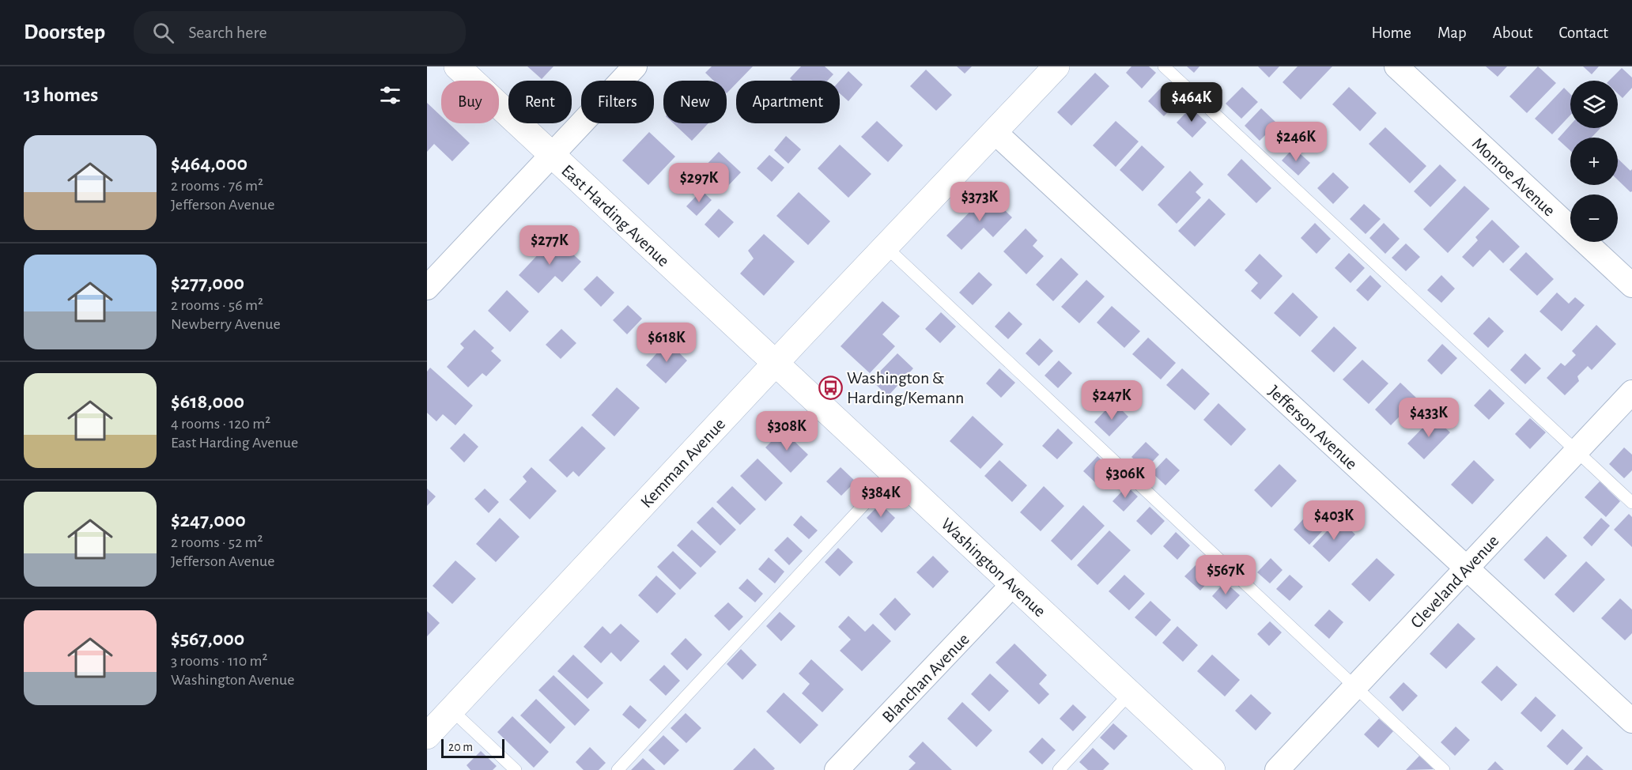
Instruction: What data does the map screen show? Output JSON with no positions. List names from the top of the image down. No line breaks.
{"streets":{"street":["Monroe Avenue","East Harding Avenue","Jefferson Avenue","Kemman Avenue","Washington Avenue","Cleveland Avenue","Blanchan Avenue"]},"crossings":[["East Harding Avenue","Kemman Avenue"],["East Harding Avenue","Washington Avenue"],["Jefferson Avenue","Kemman Avenue"],["Jefferson Avenue","Cleveland Avenue"],["Kemman Avenue","Washington Avenue"],["Washington Avenue","Blanchan Avenue"]],"places":{"bus stop":["Washington & Harding/Kemann"]},"scale_bar":"20 m","page":{"header":"Doorstep","search":"Search here","nav":["Home","Map","About","Contact"],"heading":"13 homes","map_buttons":["+","−"],"chip":["Buy","Rent","Filters","New","Apartment"],"price":["$464K","$246K","$297K","$373K","$277K","$618K","$247K","$433K","$308K","$306K","$384K","$403K","$567K"],"list":[{"name":"$464,000","note":"2 rooms · 76 m² · Jefferson Avenue"},{"name":"$277,000","note":"2 rooms · 56 m² · Newberry Avenue"},{"name":"$618,000","note":"4 rooms · 120 m² · East Harding Avenue"},{"name":"$247,000","note":"2 rooms · 52 m² · Jefferson Avenue"},{"name":"$567,000","note":"3 rooms · 110 m² · Washington Avenue"}],"scale":"20 m"}}
